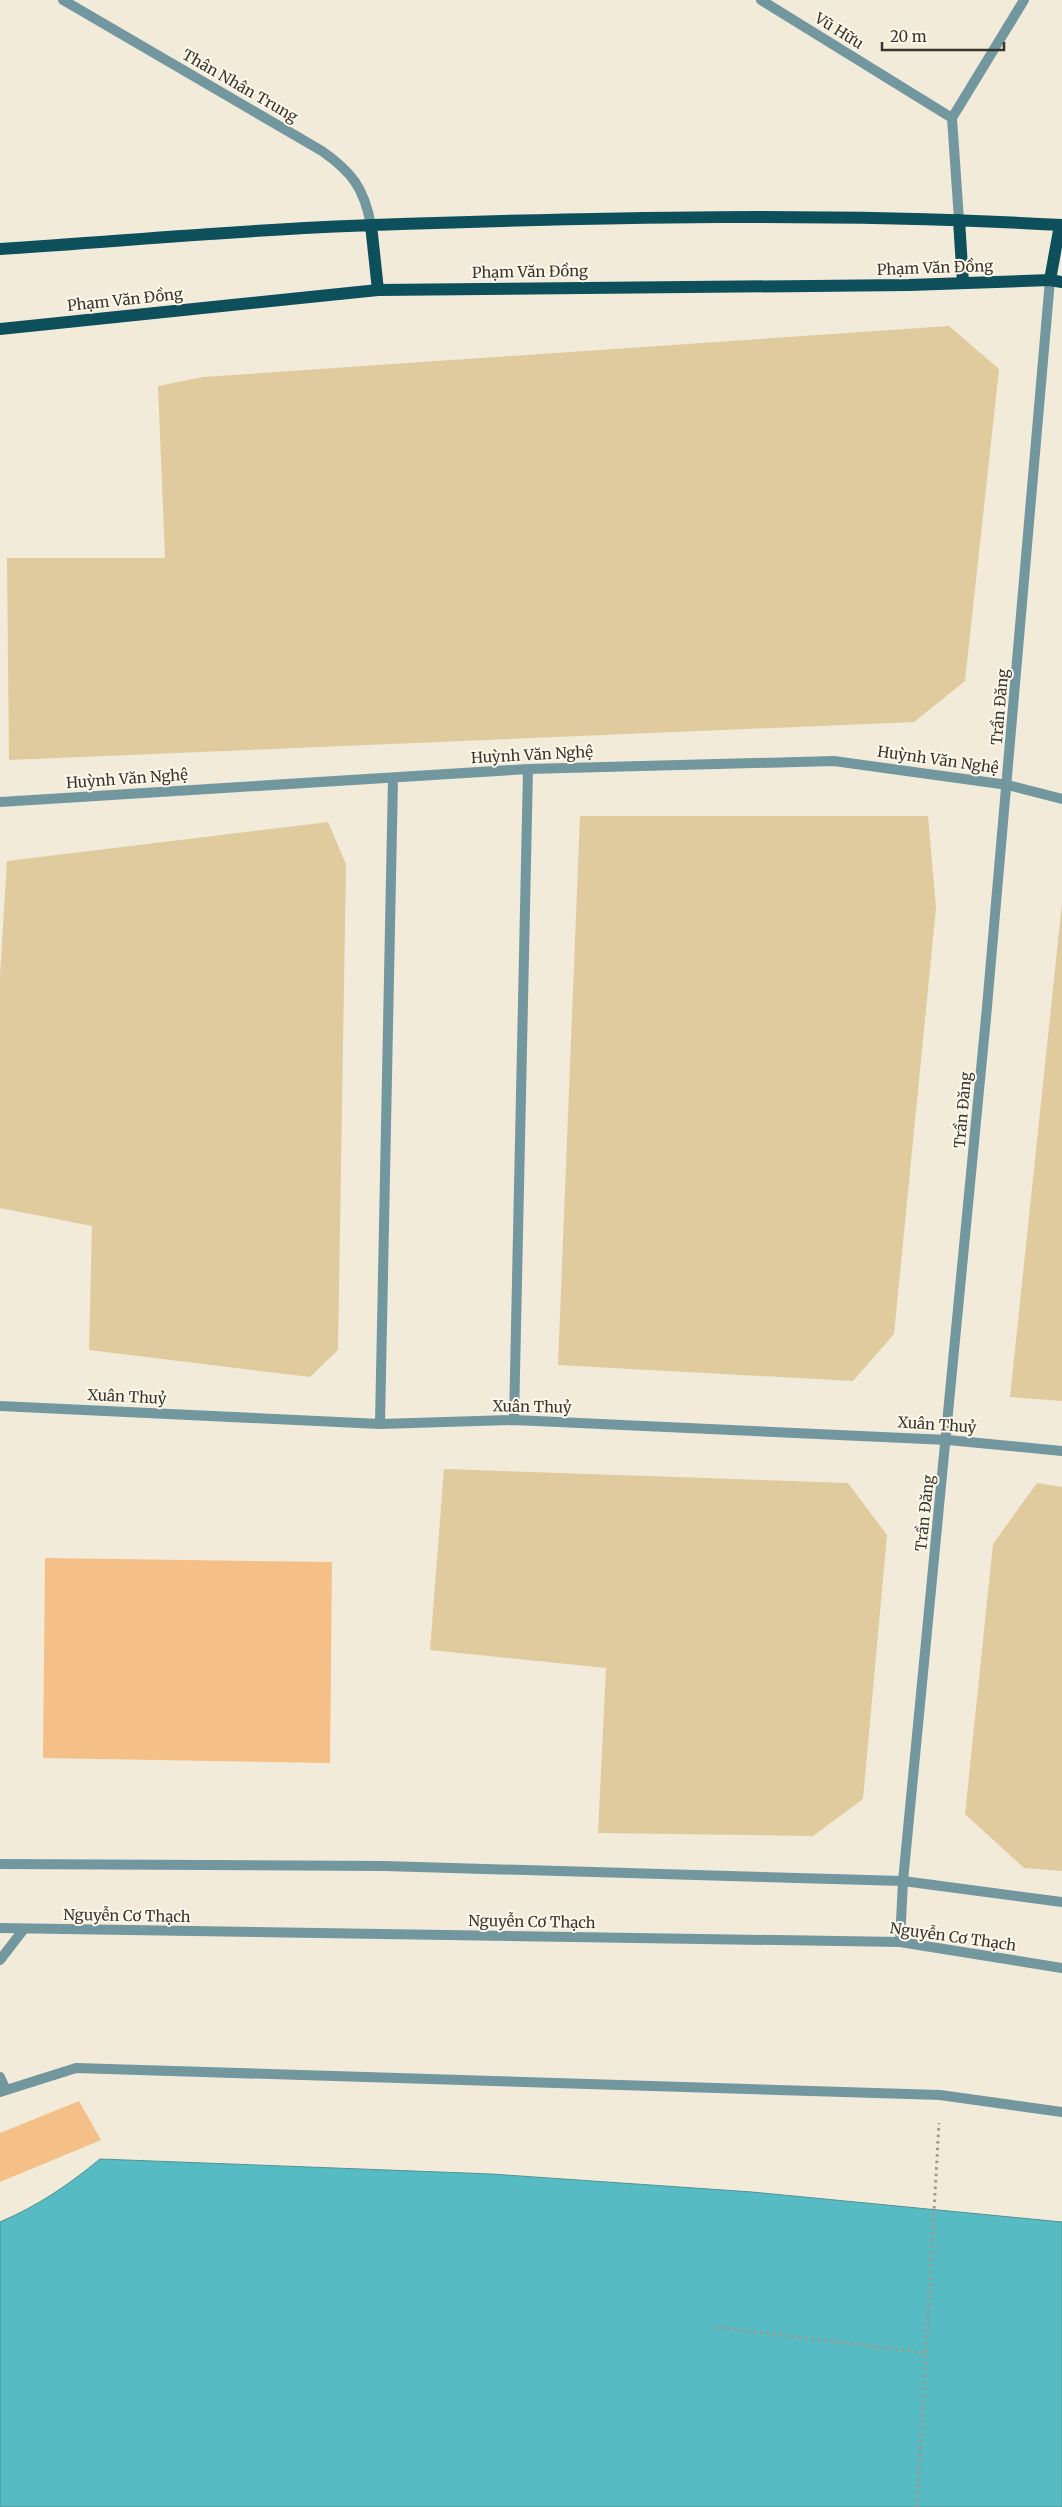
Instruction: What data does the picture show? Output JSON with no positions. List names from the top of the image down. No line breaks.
{"streets":{"main road":["Phạm Văn Đồng"],"street":["Vũ Hữu","Thân Nhân Trung","Trần Đăng","Huỳnh Văn Nghệ","Xuân Thuỷ","Nguyễn Cơ Thạch"]},"crossings":[["Phạm Văn Đồng","Trần Đăng"],["Trần Đăng","Huỳnh Văn Nghệ"],["Trần Đăng","Xuân Thuỷ"],["Trần Đăng","Nguyễn Cơ Thạch"]],"scale_bar":"20 m"}
